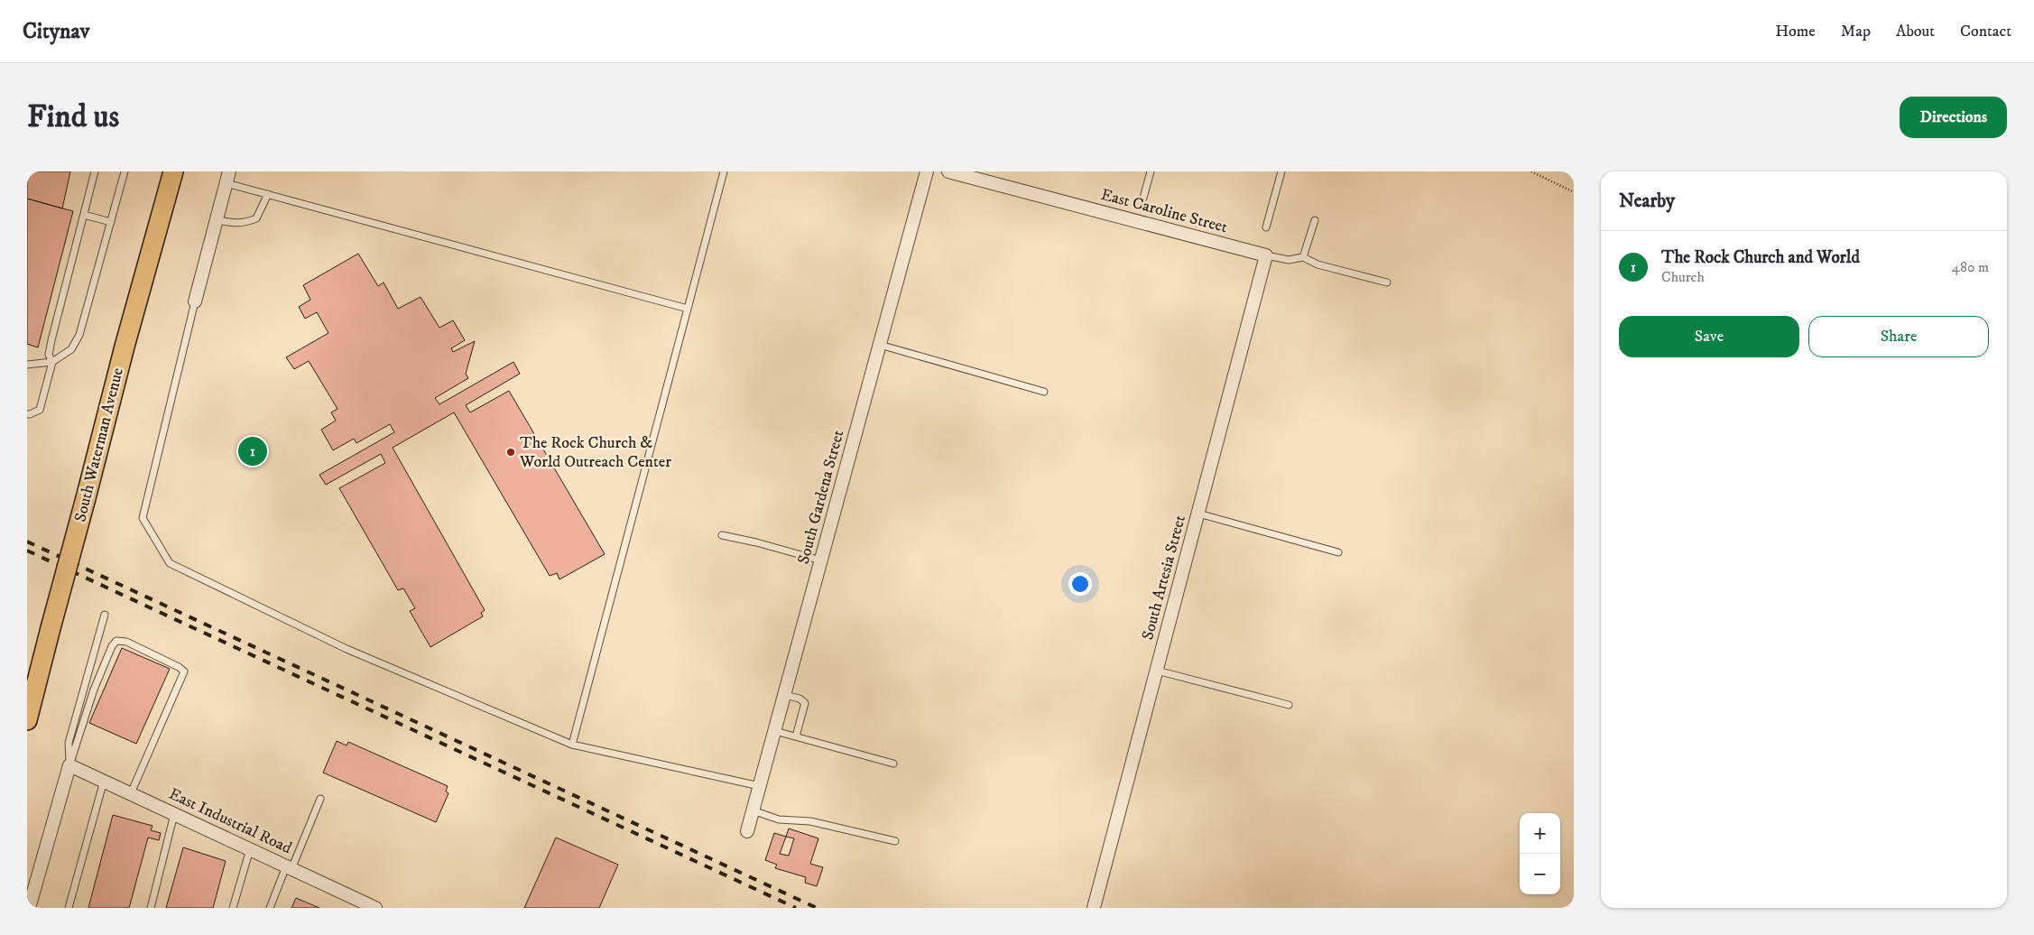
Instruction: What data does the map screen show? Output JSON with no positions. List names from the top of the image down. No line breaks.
{"streets":{"main road":["South Waterman Avenue"],"street":["East Caroline Street","South Gardena Street","South Artesia Street","East Industrial Road"]},"crossings":[["East Caroline Street","South Artesia Street"]],"places":["The Rock Church & World Outreach Center"],"page":{"header":"Citynav","nav":["Home","Map","About","Contact"],"buttons":["Directions",["Save","Share"]],"title":"Find us","heading":"Nearby","list":[{"mark":"1","name":"The Rock Church and World","note":"Church","value":"480 m"}],"pins":"1","map_buttons":["+","−"]}}
